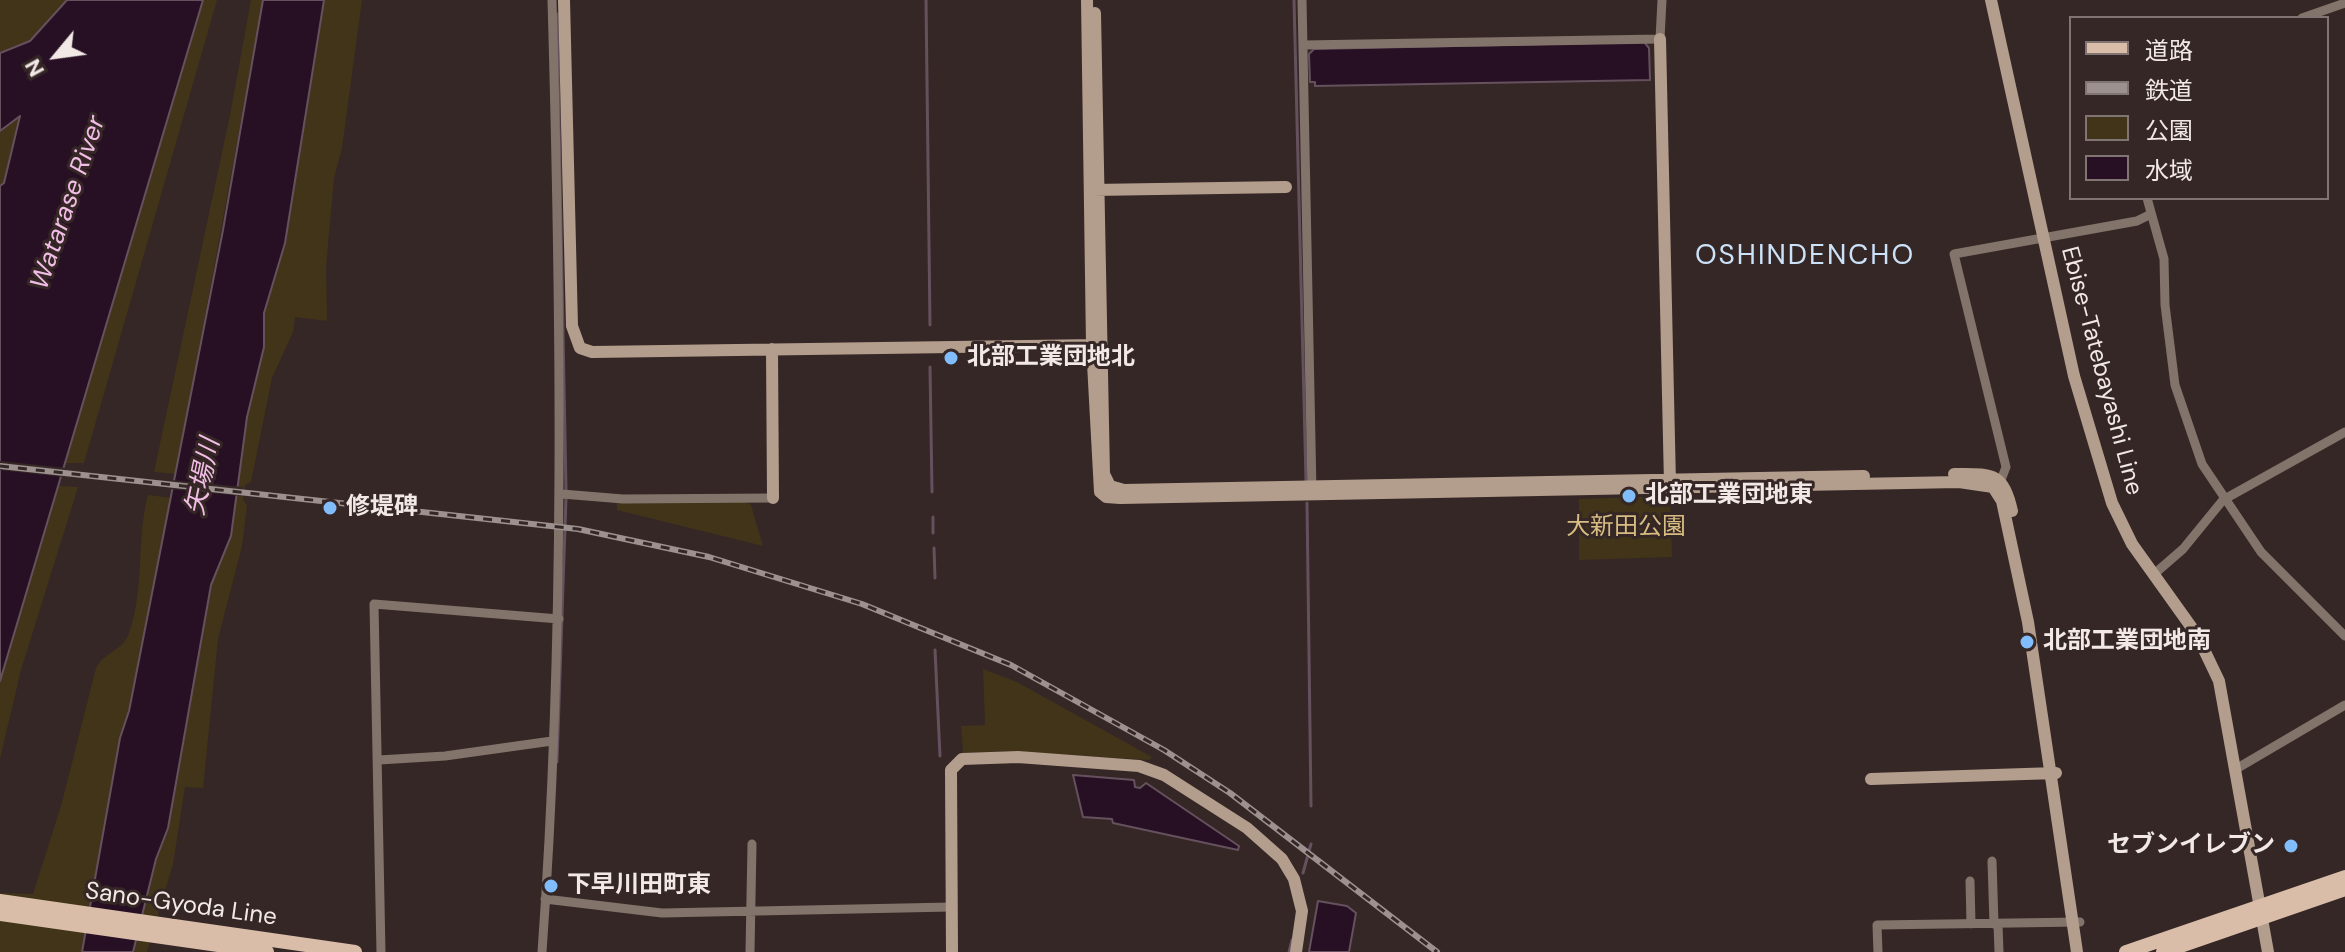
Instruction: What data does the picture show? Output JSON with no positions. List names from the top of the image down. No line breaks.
{"streets":{"main road":["Sano-Gyoda Line"],"street":["Ebise-Tatebayashi Line"]},"districts":["OSHINDENCHO"],"water":["Watarase River","矢場川"],"parks":["大新田公園"],"places":["北部工業団地北","北部工業団地東","修堤碑","北部工業団地南","セブンイレブン","下早川田町東"],"legend":["道路","鉄道","公園","水域"],"north":"bottom left"}
